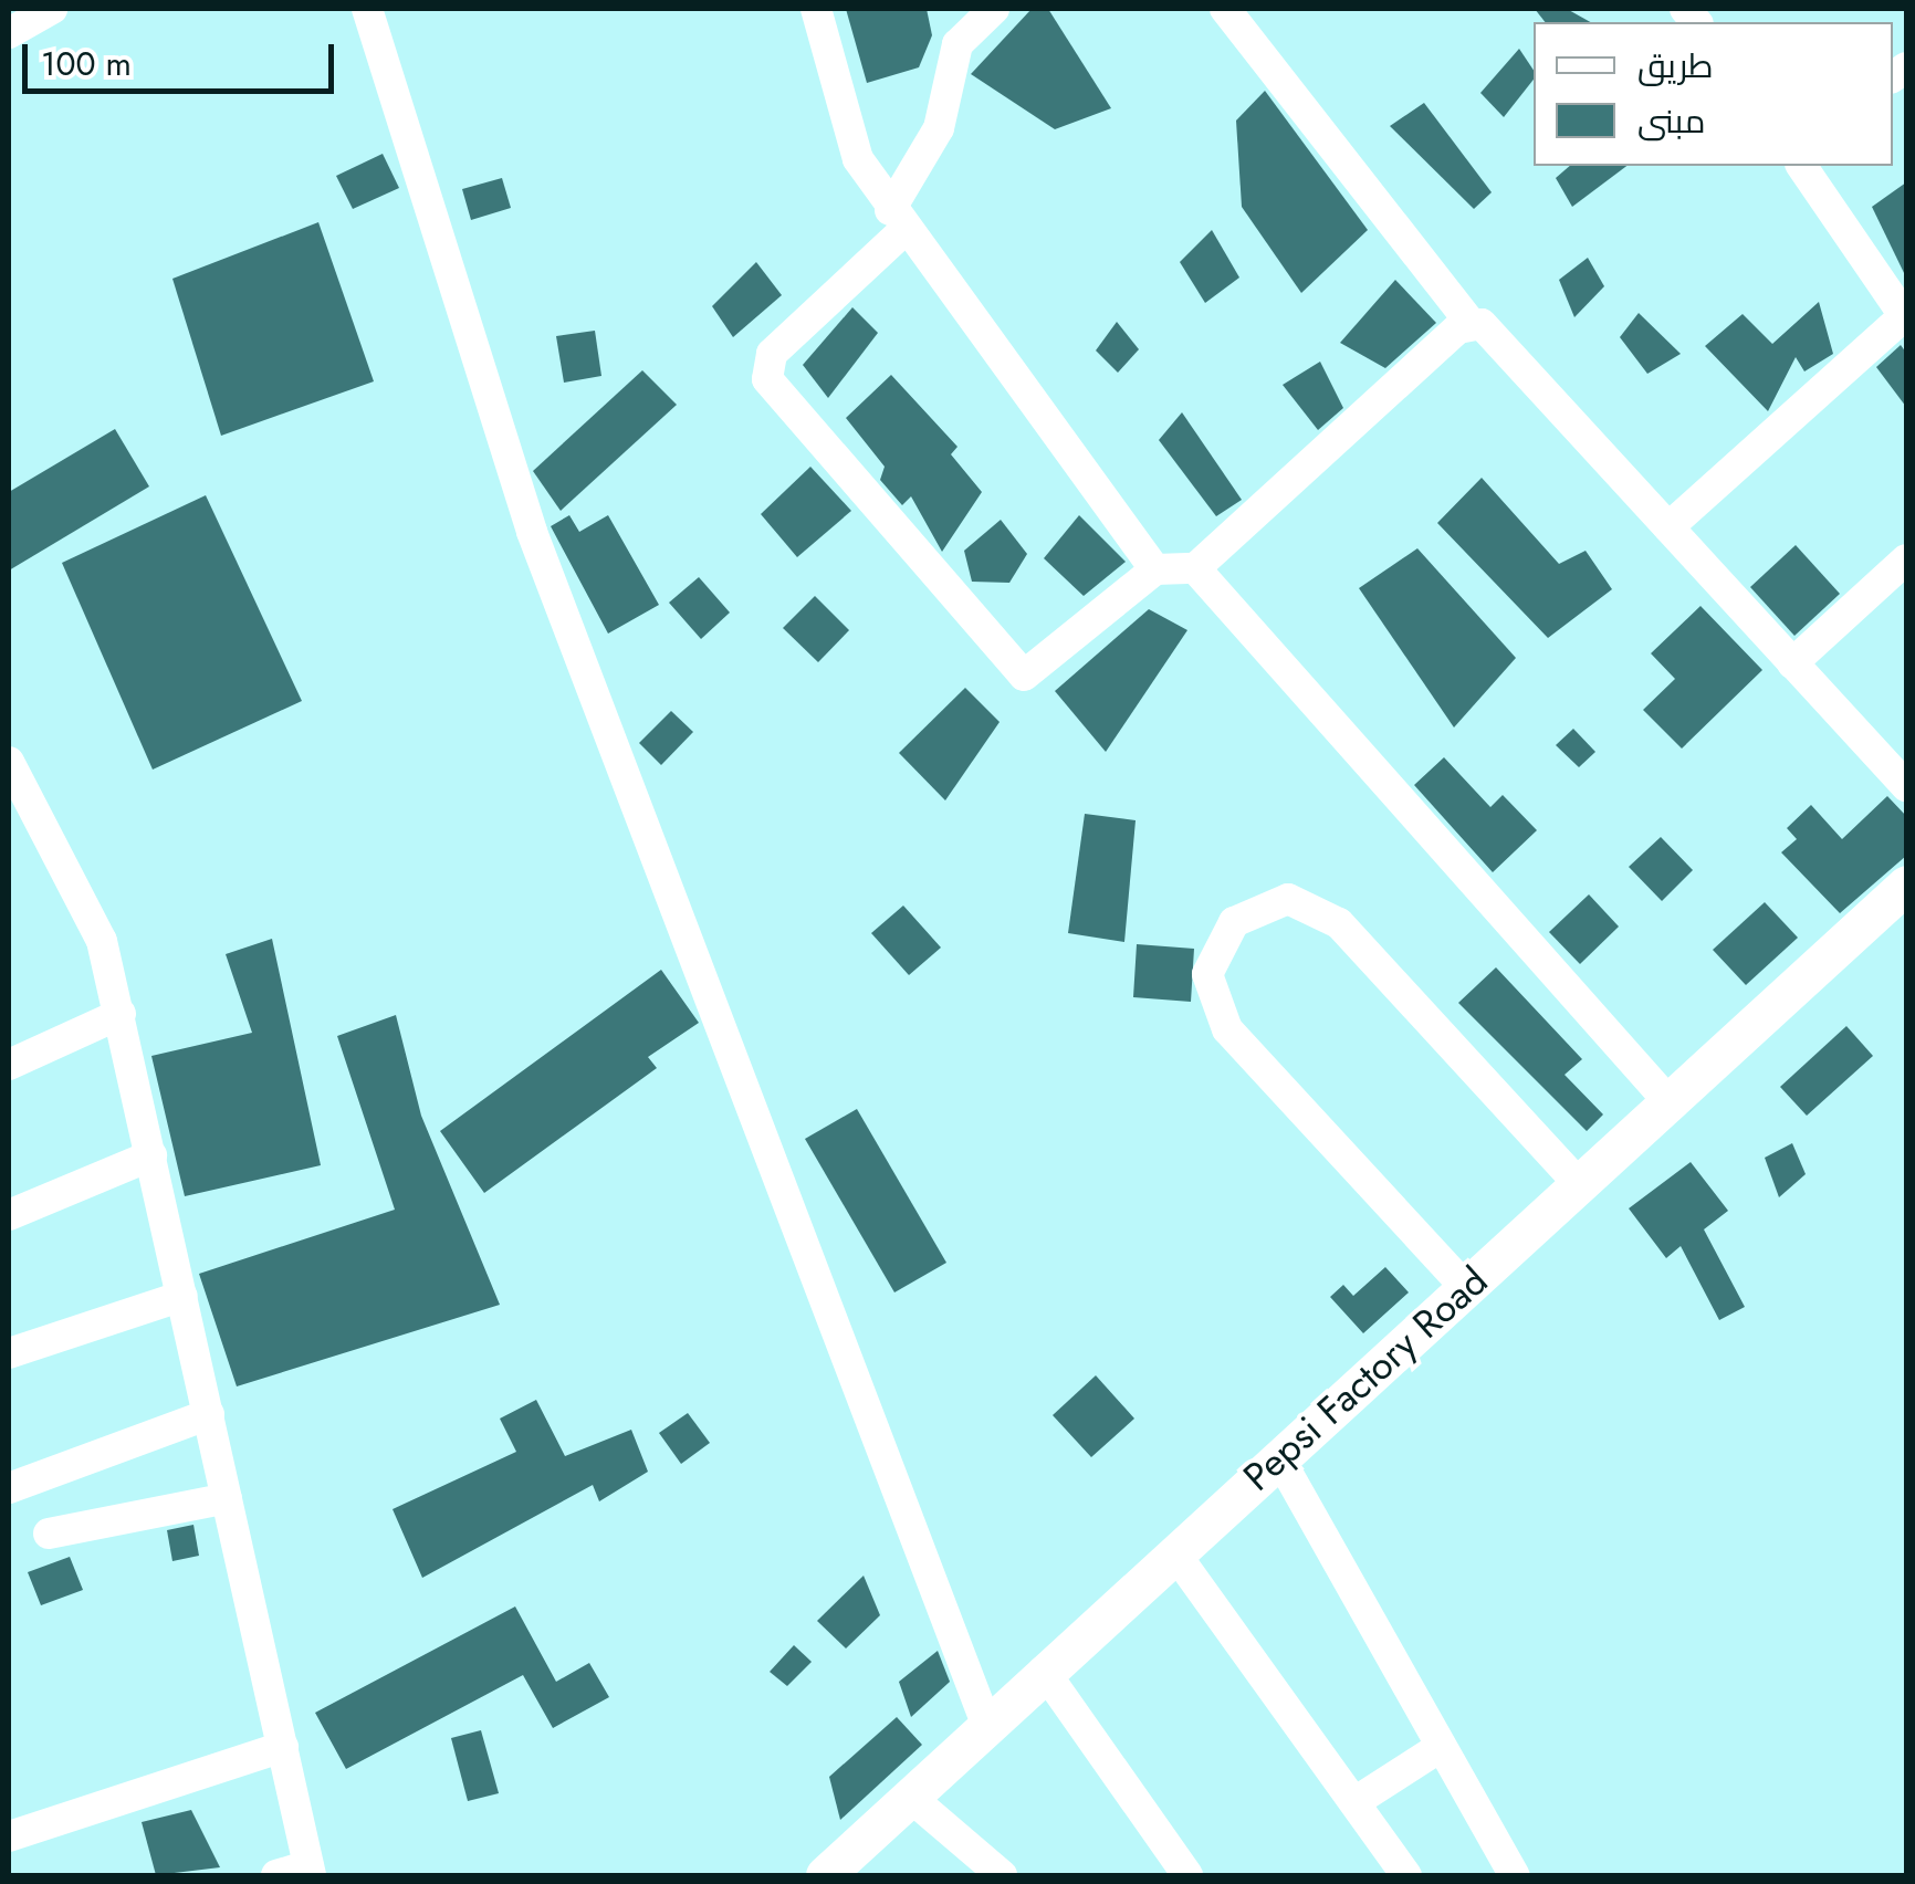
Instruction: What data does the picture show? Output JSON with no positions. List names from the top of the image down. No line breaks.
{"streets":{"main road":["Pepsi Factory Road"]},"legend":["طريق","مبنى"],"scale_bar":"100 m"}
